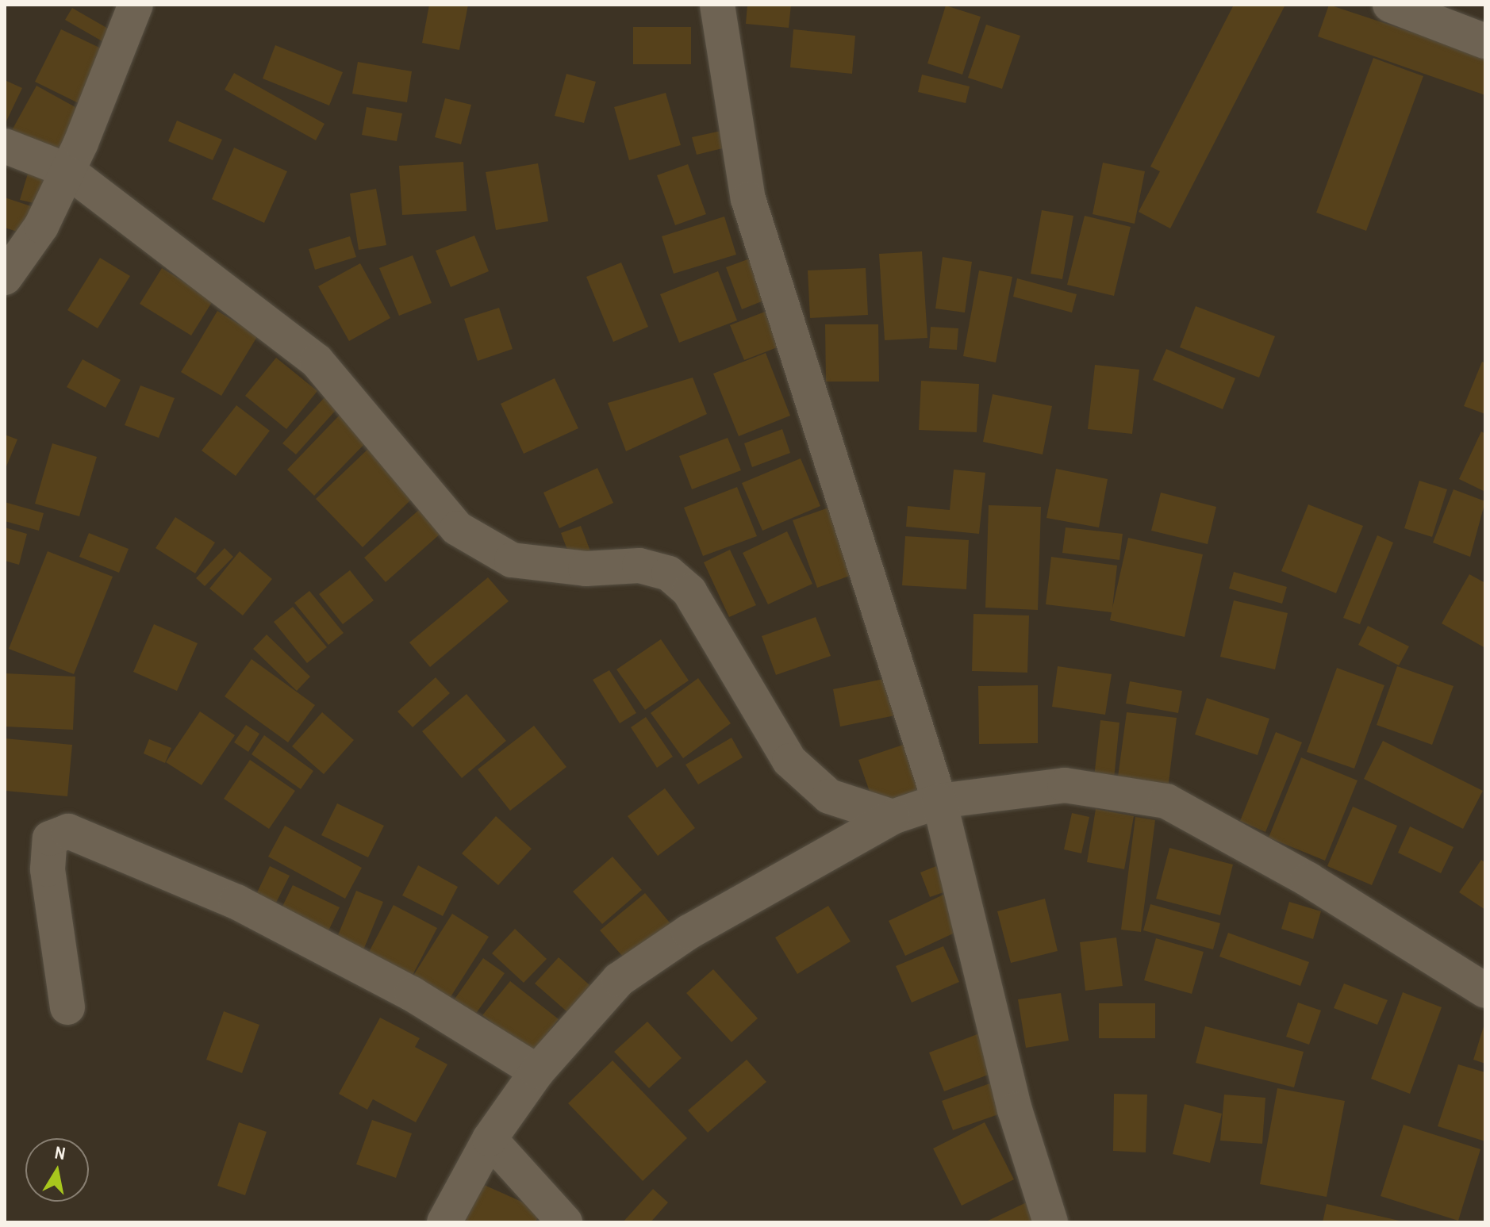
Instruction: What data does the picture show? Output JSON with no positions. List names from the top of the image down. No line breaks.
{"north":"top"}
